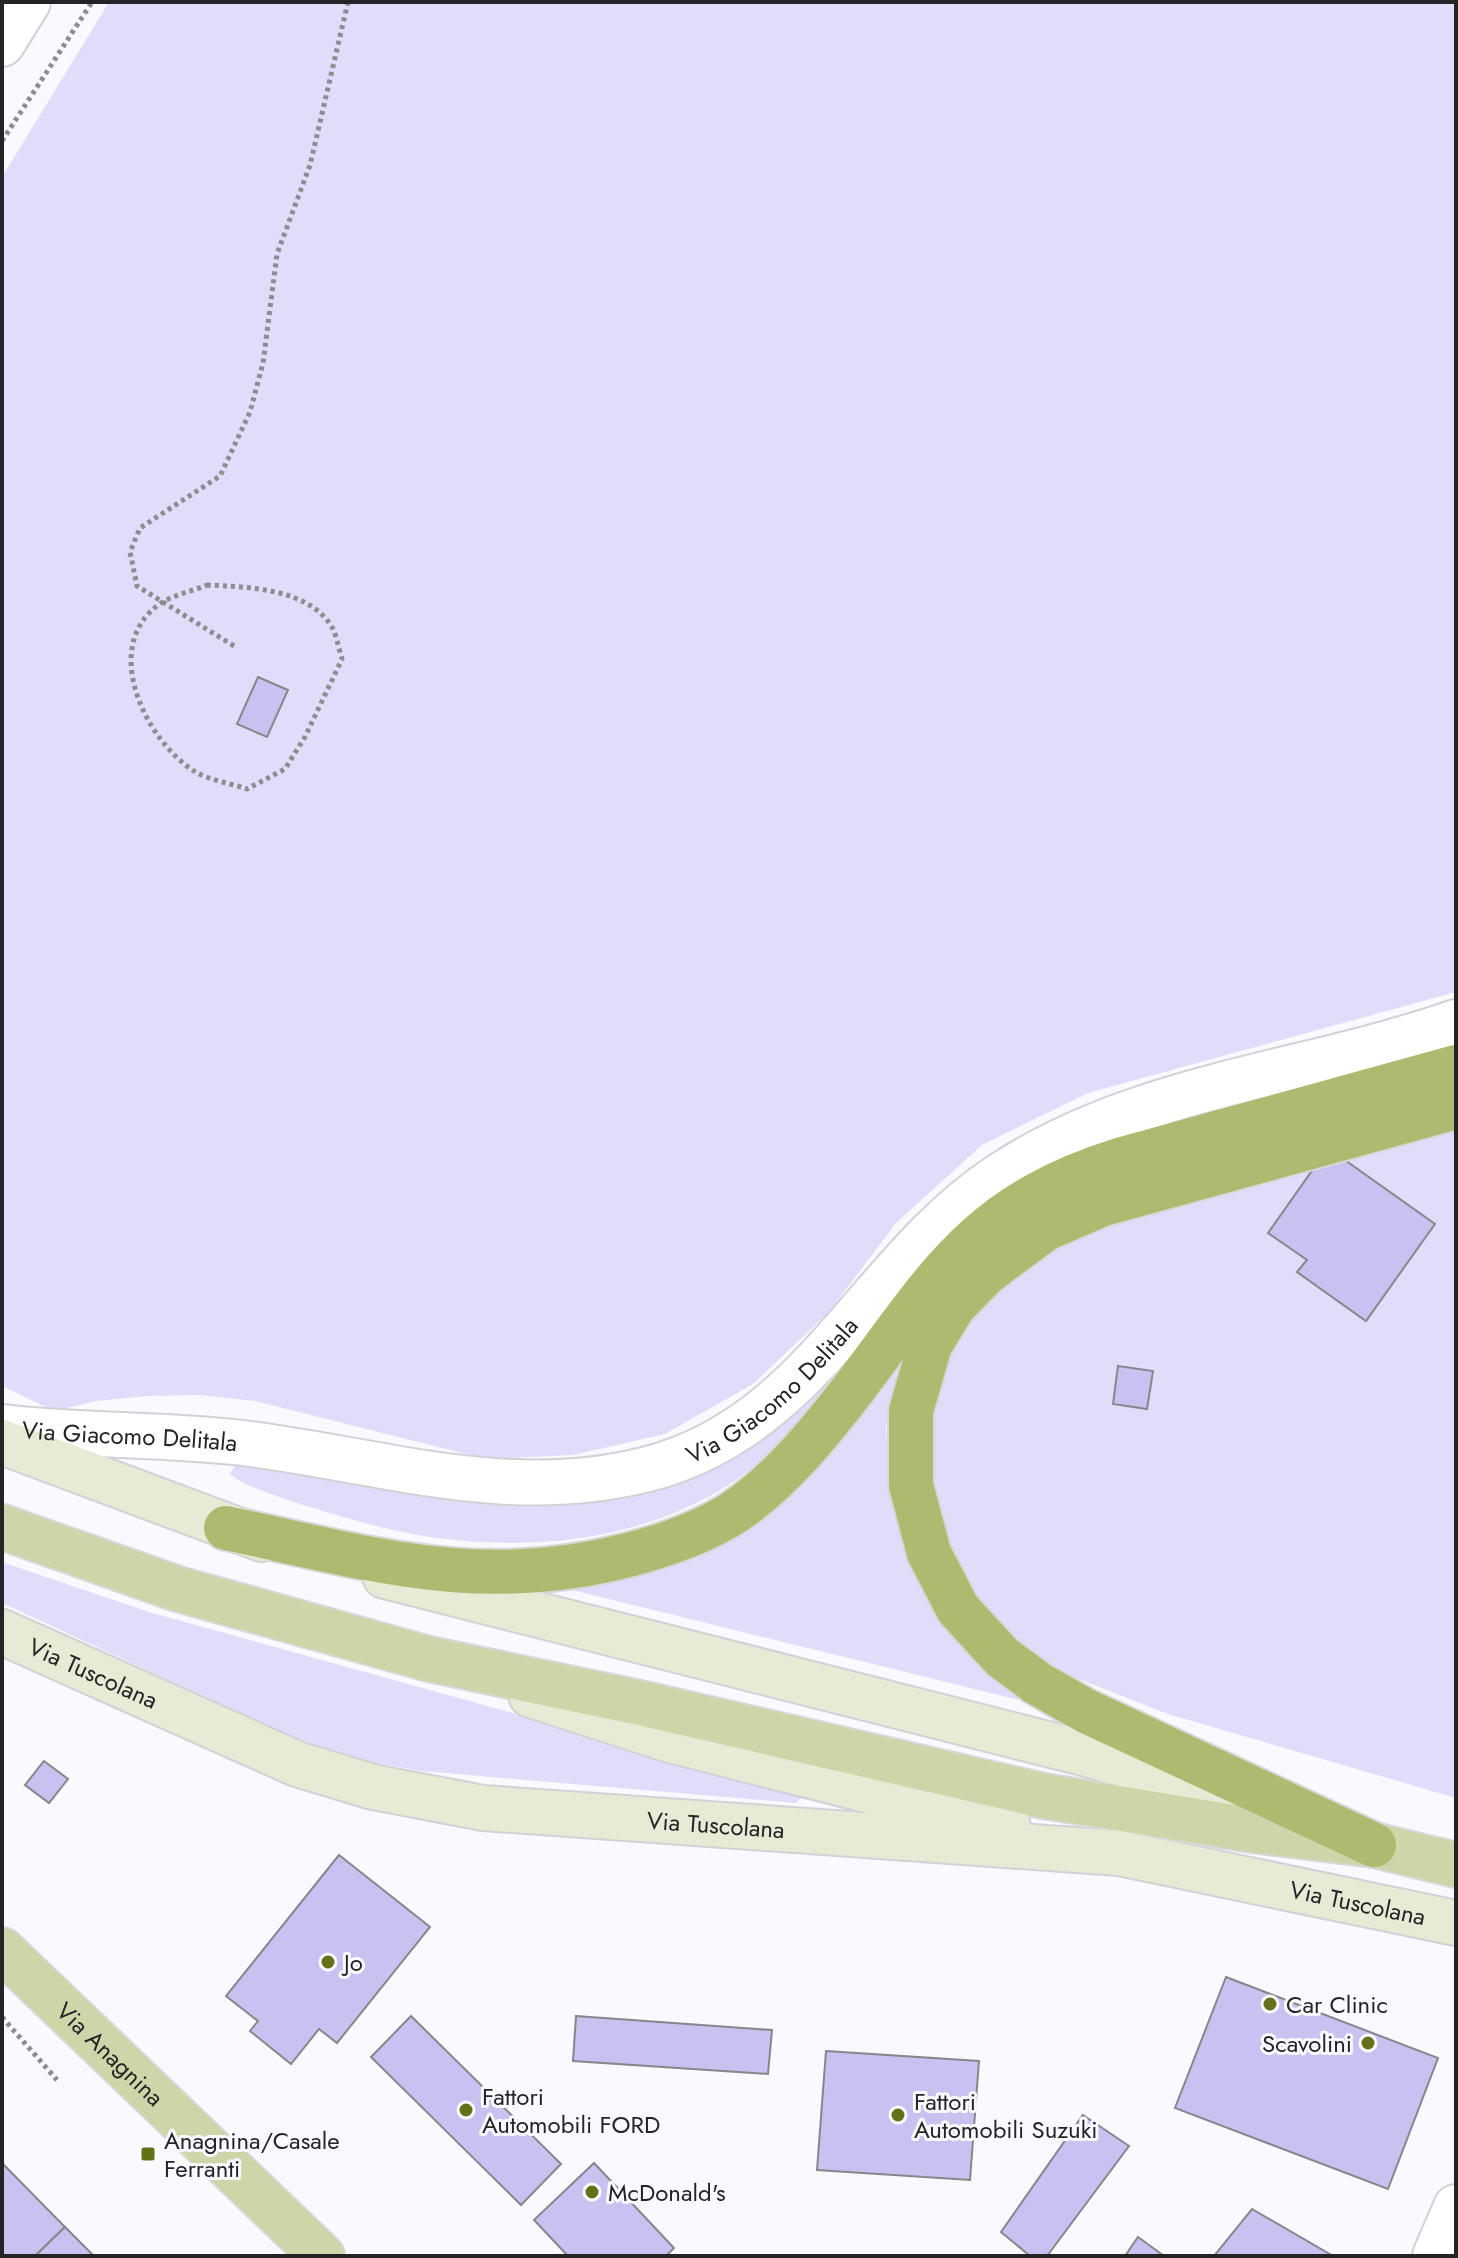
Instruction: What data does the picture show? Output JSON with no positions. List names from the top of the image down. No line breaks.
{"streets":{"main road":["Via Tuscolana","Via Anagnina"],"street":["Via Giacomo Delitala"]},"places":{"other":["Jo","Car Clinic","Scavolini","Fattori Automobili FORD","Fattori Automobili Suzuki","McDonald's"],"transit":["Anagnina/Casale Ferranti"]}}
